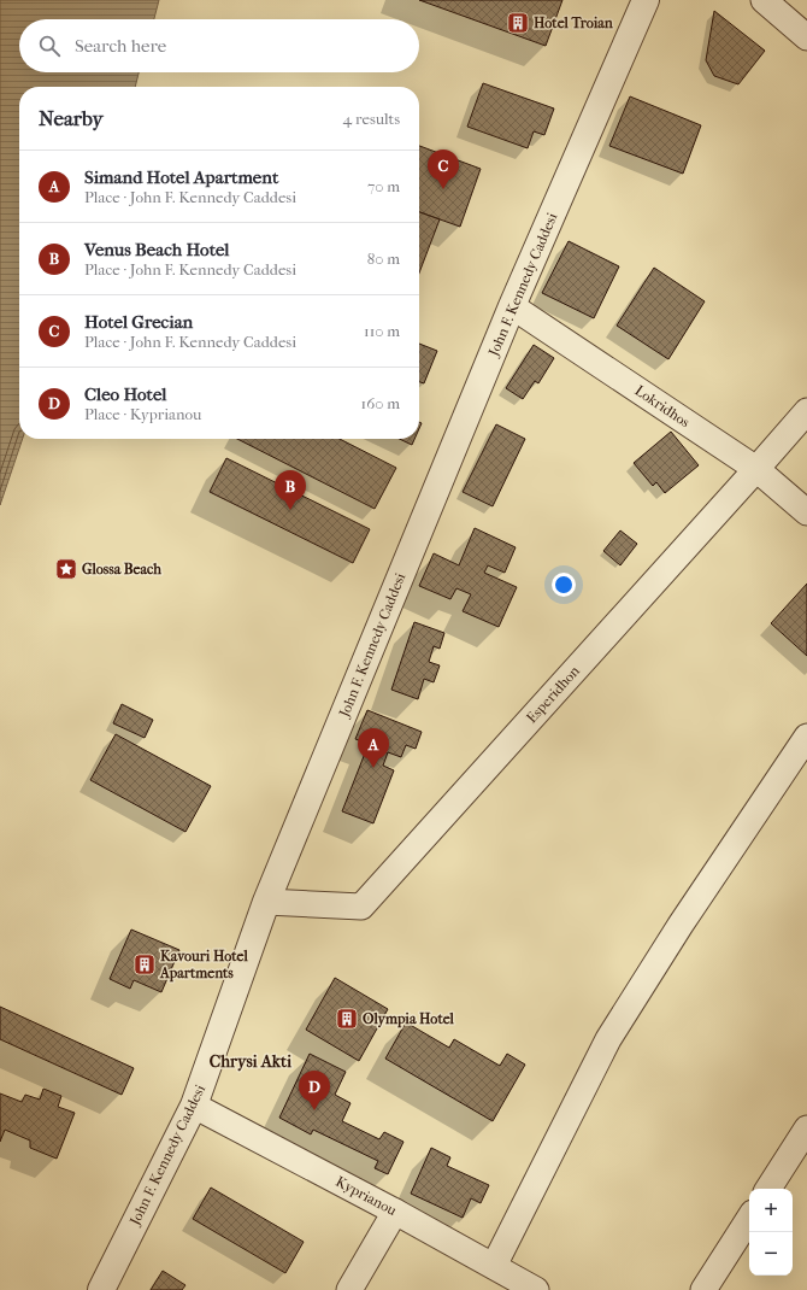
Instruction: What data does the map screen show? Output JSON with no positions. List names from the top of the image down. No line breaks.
{"streets":{"street":["John F. Kennedy Caddesi","Lokridhos","Esperidhon","Kyprianou"]},"crossings":[["John F. Kennedy Caddesi","Lokridhos"],["John F. Kennedy Caddesi","Esperidhon"],["John F. Kennedy Caddesi","Kyprianou"],["Lokridhos","Esperidhon"]],"districts":["Chrysi Akti"],"places":{"building":["Hotel Troian","Kavouri Hotel Apartments","Olympia Hotel"],"place":["Glossa Beach"]},"page":{"search":"Search here","heading":["Nearby","4 results"],"pins":["C","B","A","D"],"list":[{"mark":"A","name":"Simand Hotel Apartment","note":"Place · John F. Kennedy Caddesi","value":"70 m"},{"mark":"B","name":"Venus Beach Hotel","note":"Place · John F. Kennedy Caddesi","value":"80 m"},{"mark":"C","name":"Hotel Grecian","note":"Place · John F. Kennedy Caddesi","value":"110 m"},{"mark":"D","name":"Cleo Hotel","note":"Place · Kyprianou","value":"160 m"}],"map_buttons":["+","−"]}}
